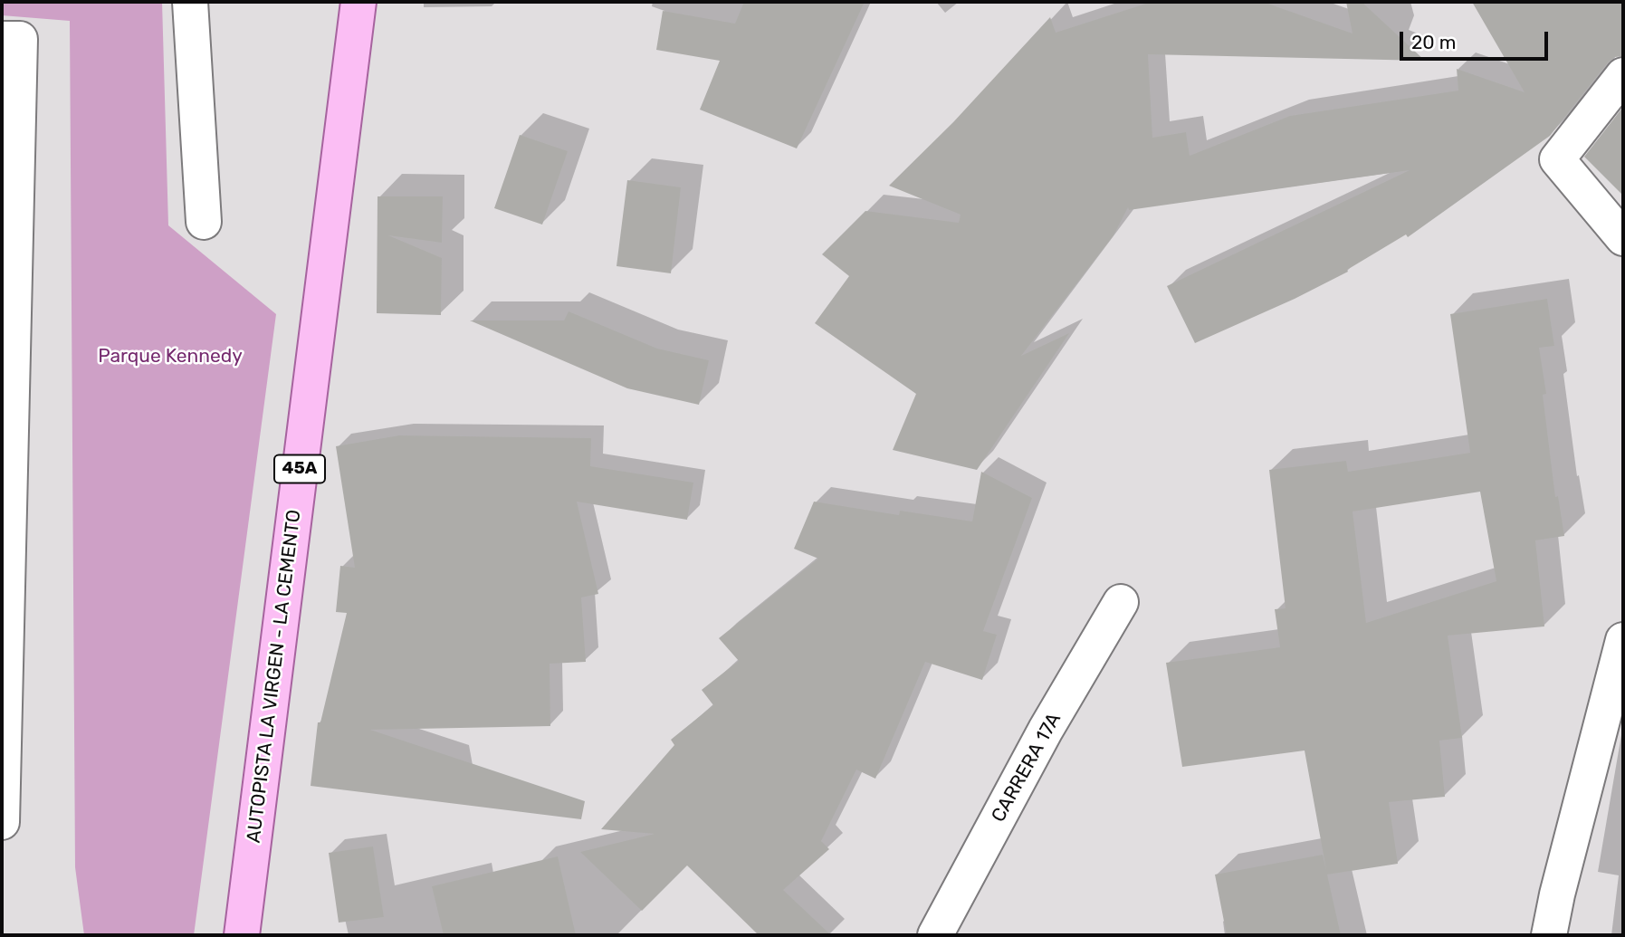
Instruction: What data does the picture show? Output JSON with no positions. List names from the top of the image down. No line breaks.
{"streets":{"main road":["45A","AUTOPISTA LA VIRGEN - LA CEMENTO"],"street":["CARRERA 17A"]},"parks":["Parque Kennedy"],"scale_bar":"20 m"}
